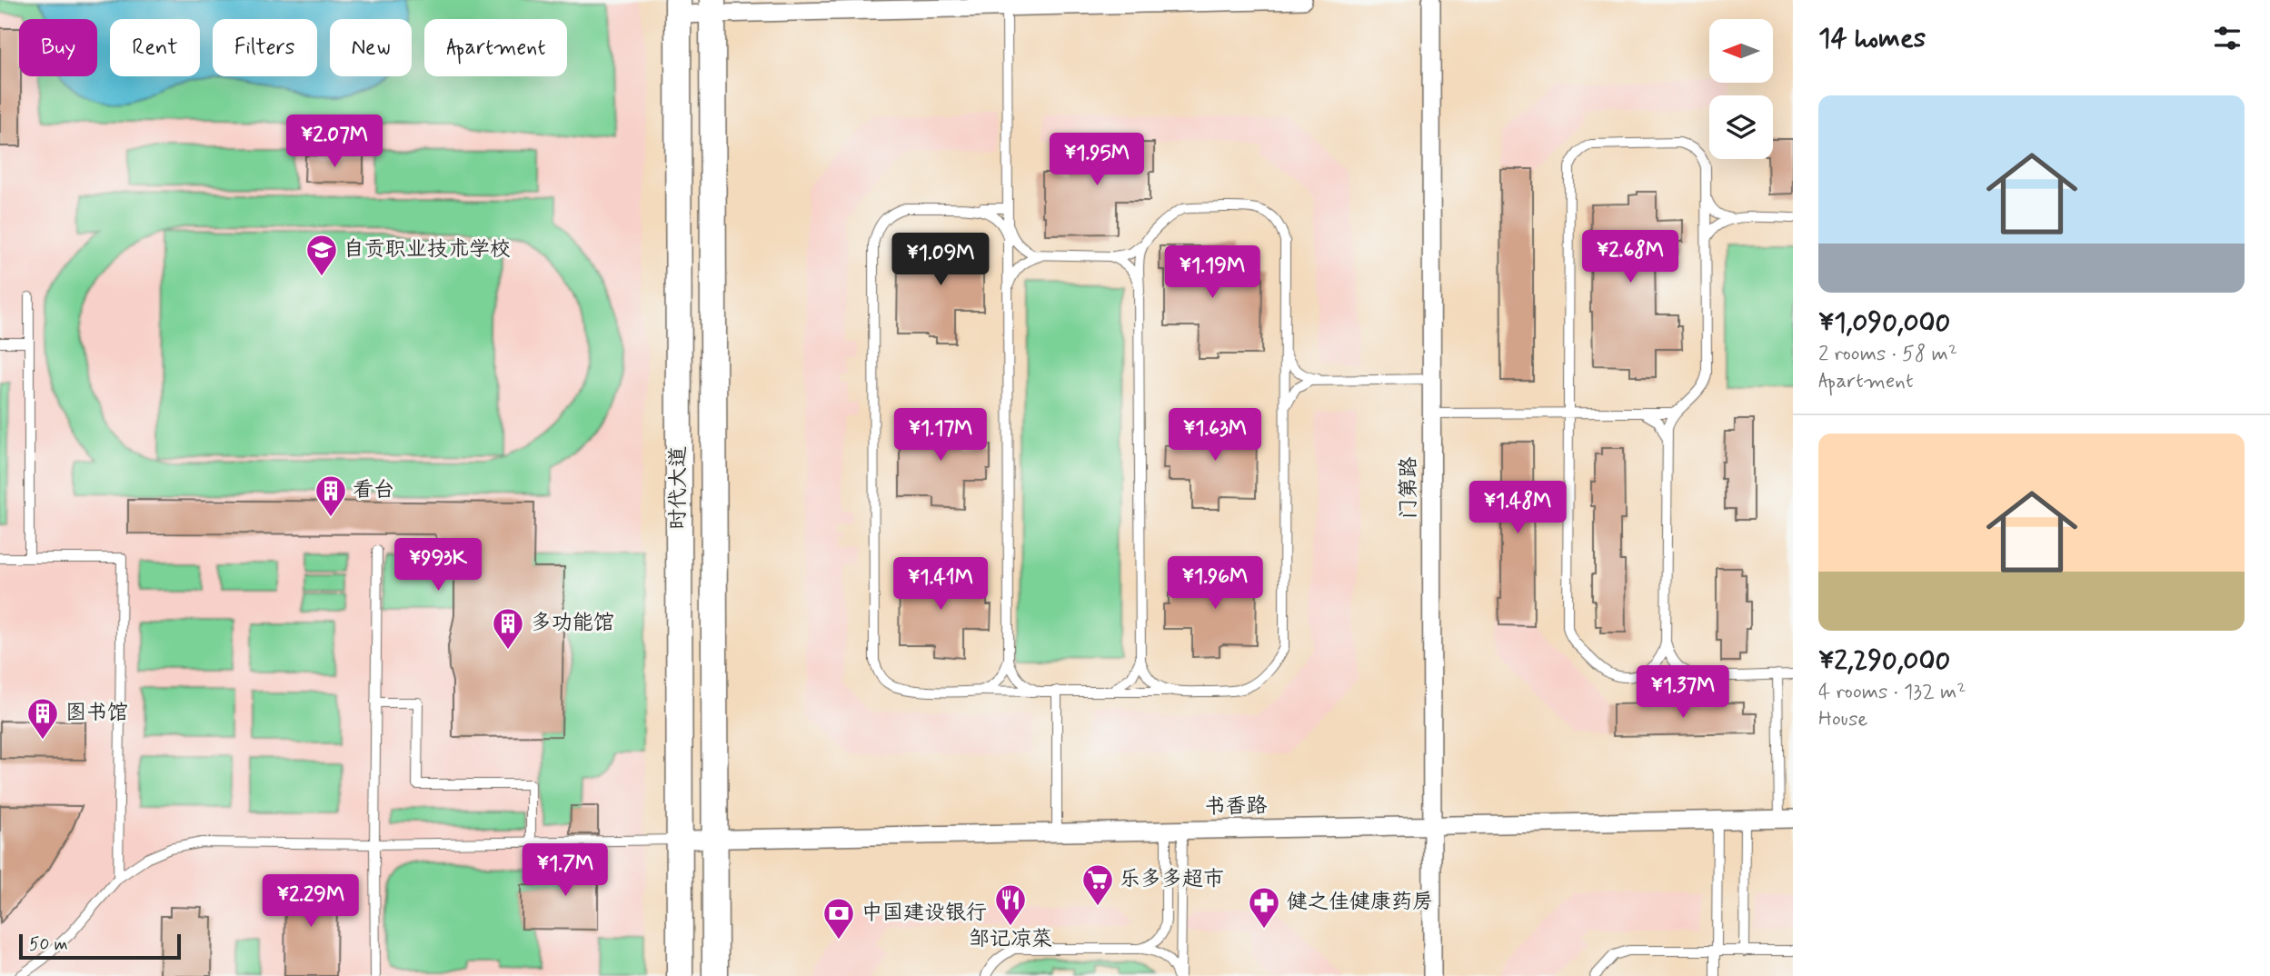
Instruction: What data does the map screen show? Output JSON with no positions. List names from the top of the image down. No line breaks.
{"streets":{"main road":["时代大道"],"street":["门第路","书香路"]},"crossings":[["时代大道","书香路"],["门第路","书香路"]],"places":{"school or university":["自贡职业技术学校"],"building":["看台","多功能馆","图书馆"],"supermarket":["乐多多超市"],"restaurant":["邹记凉菜"],"pharmacy":["健之佳健康药房"],"bank":["中国建设银行"]},"scale_bar":"50 m","north":"left","page":{"heading":"14 homes","chip":["Buy","Rent","Filters","New","Apartment"],"list":[{"name":"¥1,090,000","note":"2 rooms · 58 m² · Apartment"},{"name":"¥2,290,000","note":"4 rooms · 132 m² · House"}],"price":["¥2.07M","¥1.95M","¥2.68M","¥1.09M","¥1.19M","¥1.17M","¥1.63M","¥1.48M","¥993K","¥1.96M","¥1.41M","¥1.37M","¥1.7M","¥2.29M"],"scale":"50 m"}}
